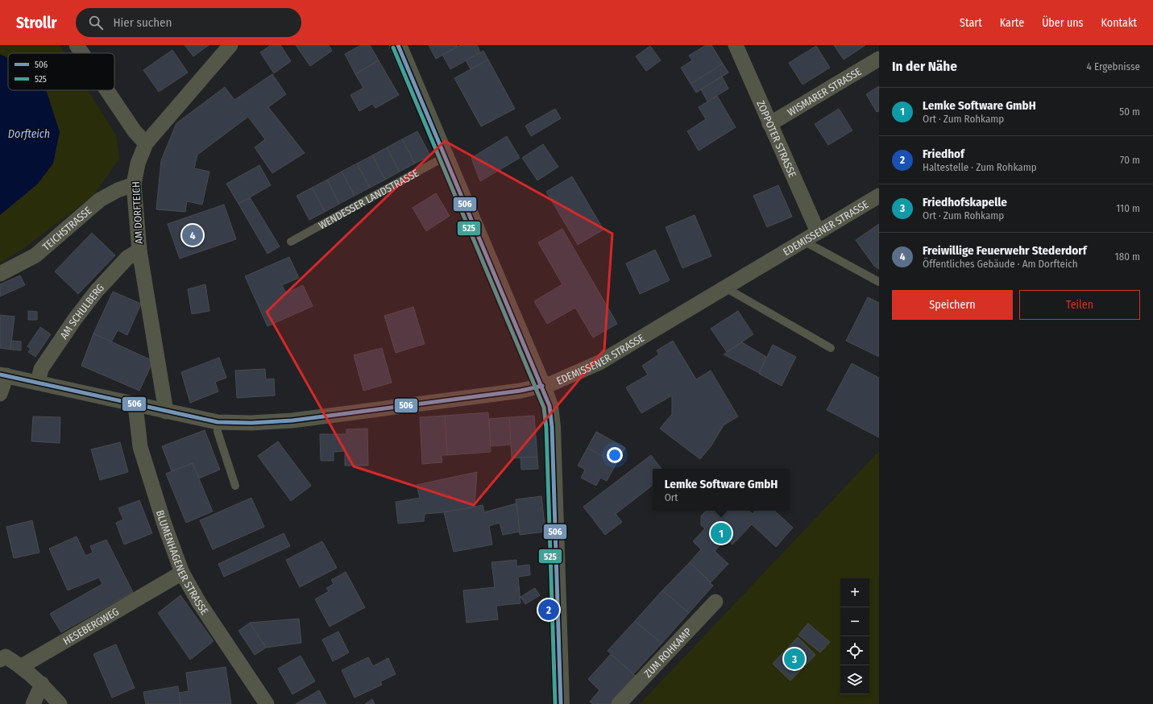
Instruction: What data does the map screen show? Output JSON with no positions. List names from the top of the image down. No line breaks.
{"streets":{"street":["WISMARER STRASSE","ZOPPOTER STRASSE","AM DORFTEICH","TEICHSTRASSE","EDEMISSENER STRASSE","AM SCHULBERG","BLUMENHAGENER STRASSE","HESEBERGWEG","ZUM ROHKAMP"],"lane":["WENDESSER LANDSTRASSE"]},"crossings":[["WISMARER STRASSE","ZOPPOTER STRASSE"],["ZOPPOTER STRASSE","EDEMISSENER STRASSE"],["AM DORFTEICH","TEICHSTRASSE"],["AM DORFTEICH","EDEMISSENER STRASSE"],["AM DORFTEICH","AM SCHULBERG"],["EDEMISSENER STRASSE","AM SCHULBERG"],["EDEMISSENER STRASSE","BLUMENHAGENER STRASSE"],["BLUMENHAGENER STRASSE","HESEBERGWEG"]],"water":["Dorfteich"],"lines":["transit line 506","transit line 525"],"legend":["506","525"],"page":{"header":"Strollr","search":"Hier suchen","nav":["Start","Karte","Über uns","Kontakt"],"heading":["In der Nähe","4 Ergebnisse"],"list":[{"mark":"1","name":"Lemke Software GmbH","note":"Ort · Zum Rohkamp","value":"50 m"},{"mark":"2","name":"Friedhof","note":"Haltestelle · Zum Rohkamp","value":"70 m"},{"mark":"3","name":"Friedhofskapelle","note":"Ort · Zum Rohkamp","value":"110 m"},{"mark":"4","name":"Freiwillige Feuerwehr Stederdorf","note":"Öffentliches Gebäude · Am Dorfteich","value":"180 m"}],"pins":["4","1","2","3"],"buttons":["Speichern","Teilen"],"popup":["Lemke Software GmbH","Ort"],"map_buttons":["+","−"]}}
